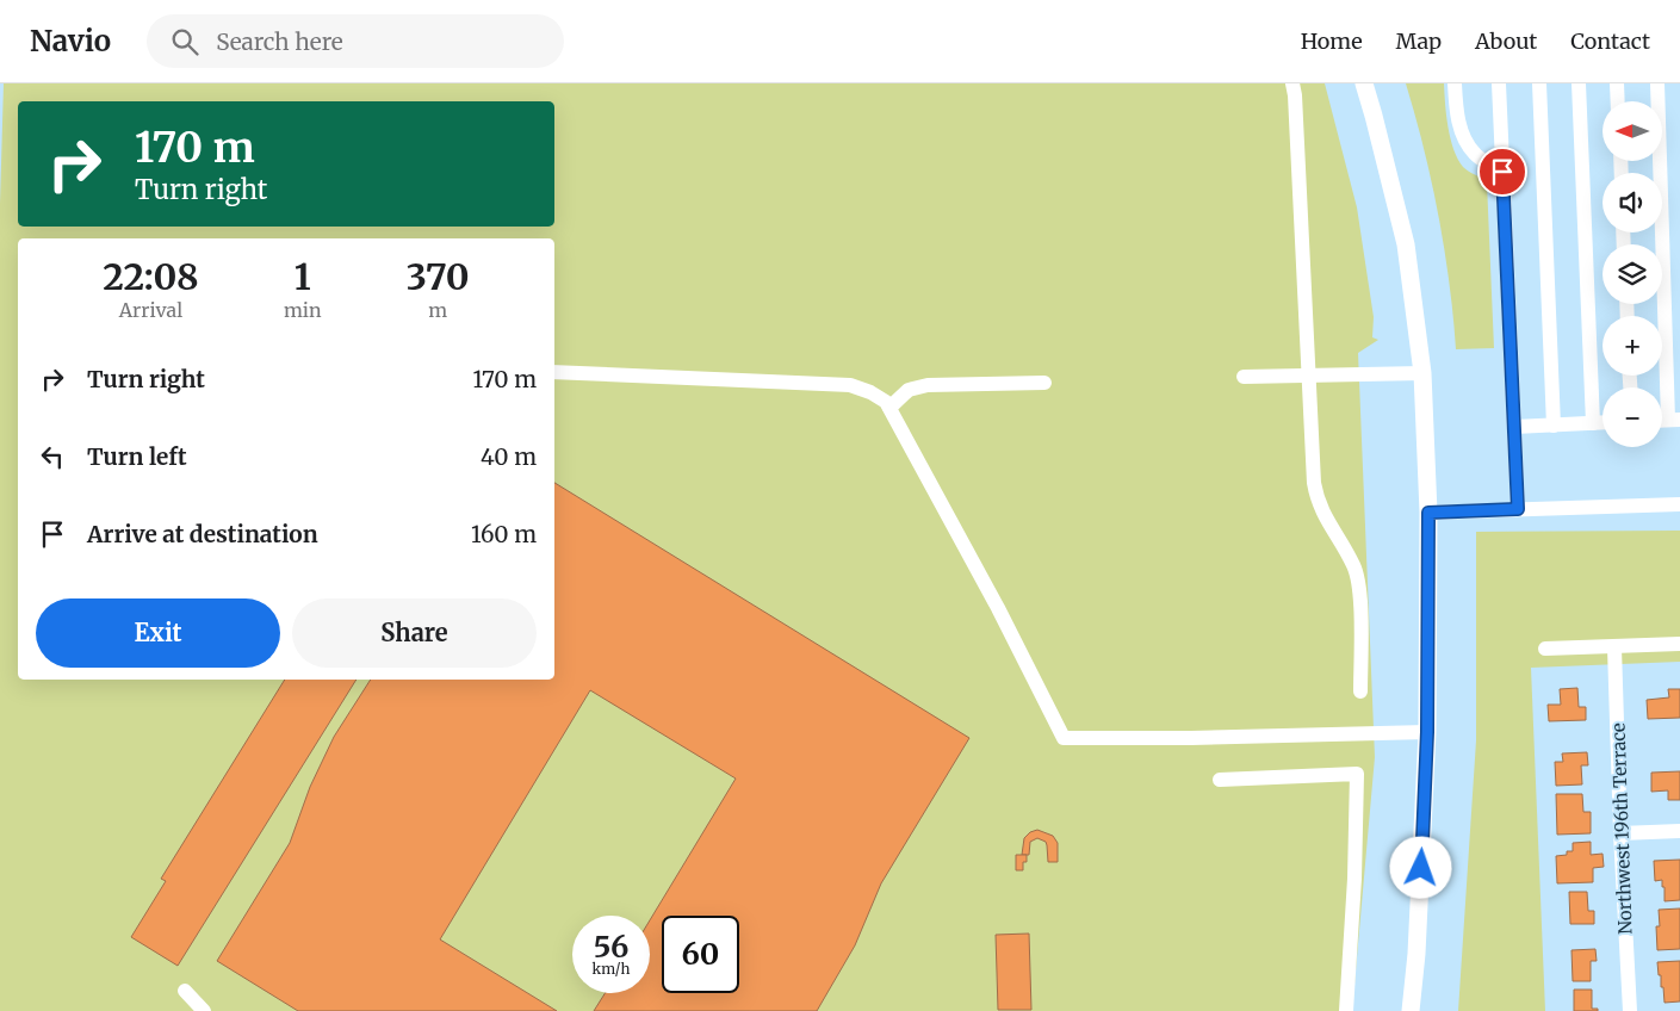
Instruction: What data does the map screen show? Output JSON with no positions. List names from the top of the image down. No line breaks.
{"streets":{"street":["Northwest 196th Terrace"]},"north":"left","page":{"header":"Navio","search":"Search here","nav":["Home","Map","About","Contact"],"map_buttons":["+","−"],"turn":["170 m","Turn right"],"eta":["22:08","Arrival","1","min","370","m"],"list":[{"name":"Turn right","value":"170 m"},{"name":"Turn left","value":"40 m"},{"name":"Arrive at destination","value":"160 m"}],"buttons":["Exit","Share"],"speed":"56 km/h","limit":"60"}}
